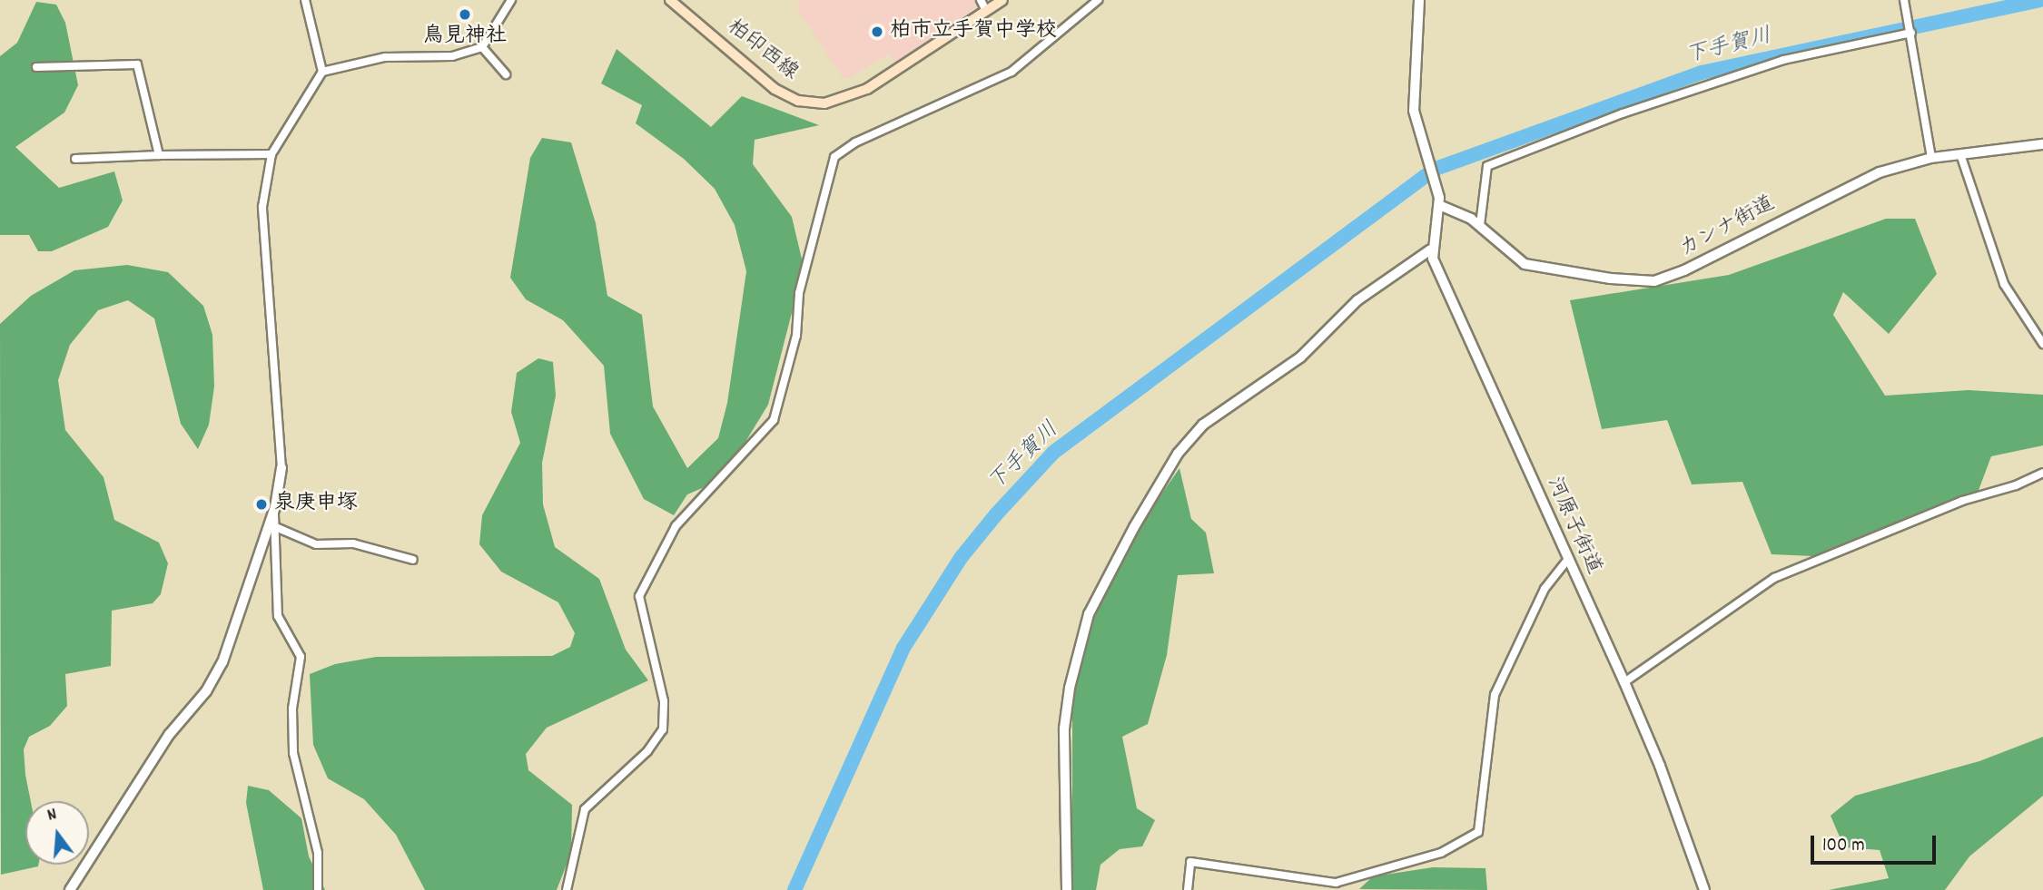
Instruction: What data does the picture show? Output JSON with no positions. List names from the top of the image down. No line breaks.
{"streets":{"main road":["柏印西線"],"street":["カンナ街道","河原子街道"]},"water":["下手賀川"],"places":["鳥見神社","柏市立手賀中学校","泉庚申塚"],"scale_bar":"100 m","north":"top"}
